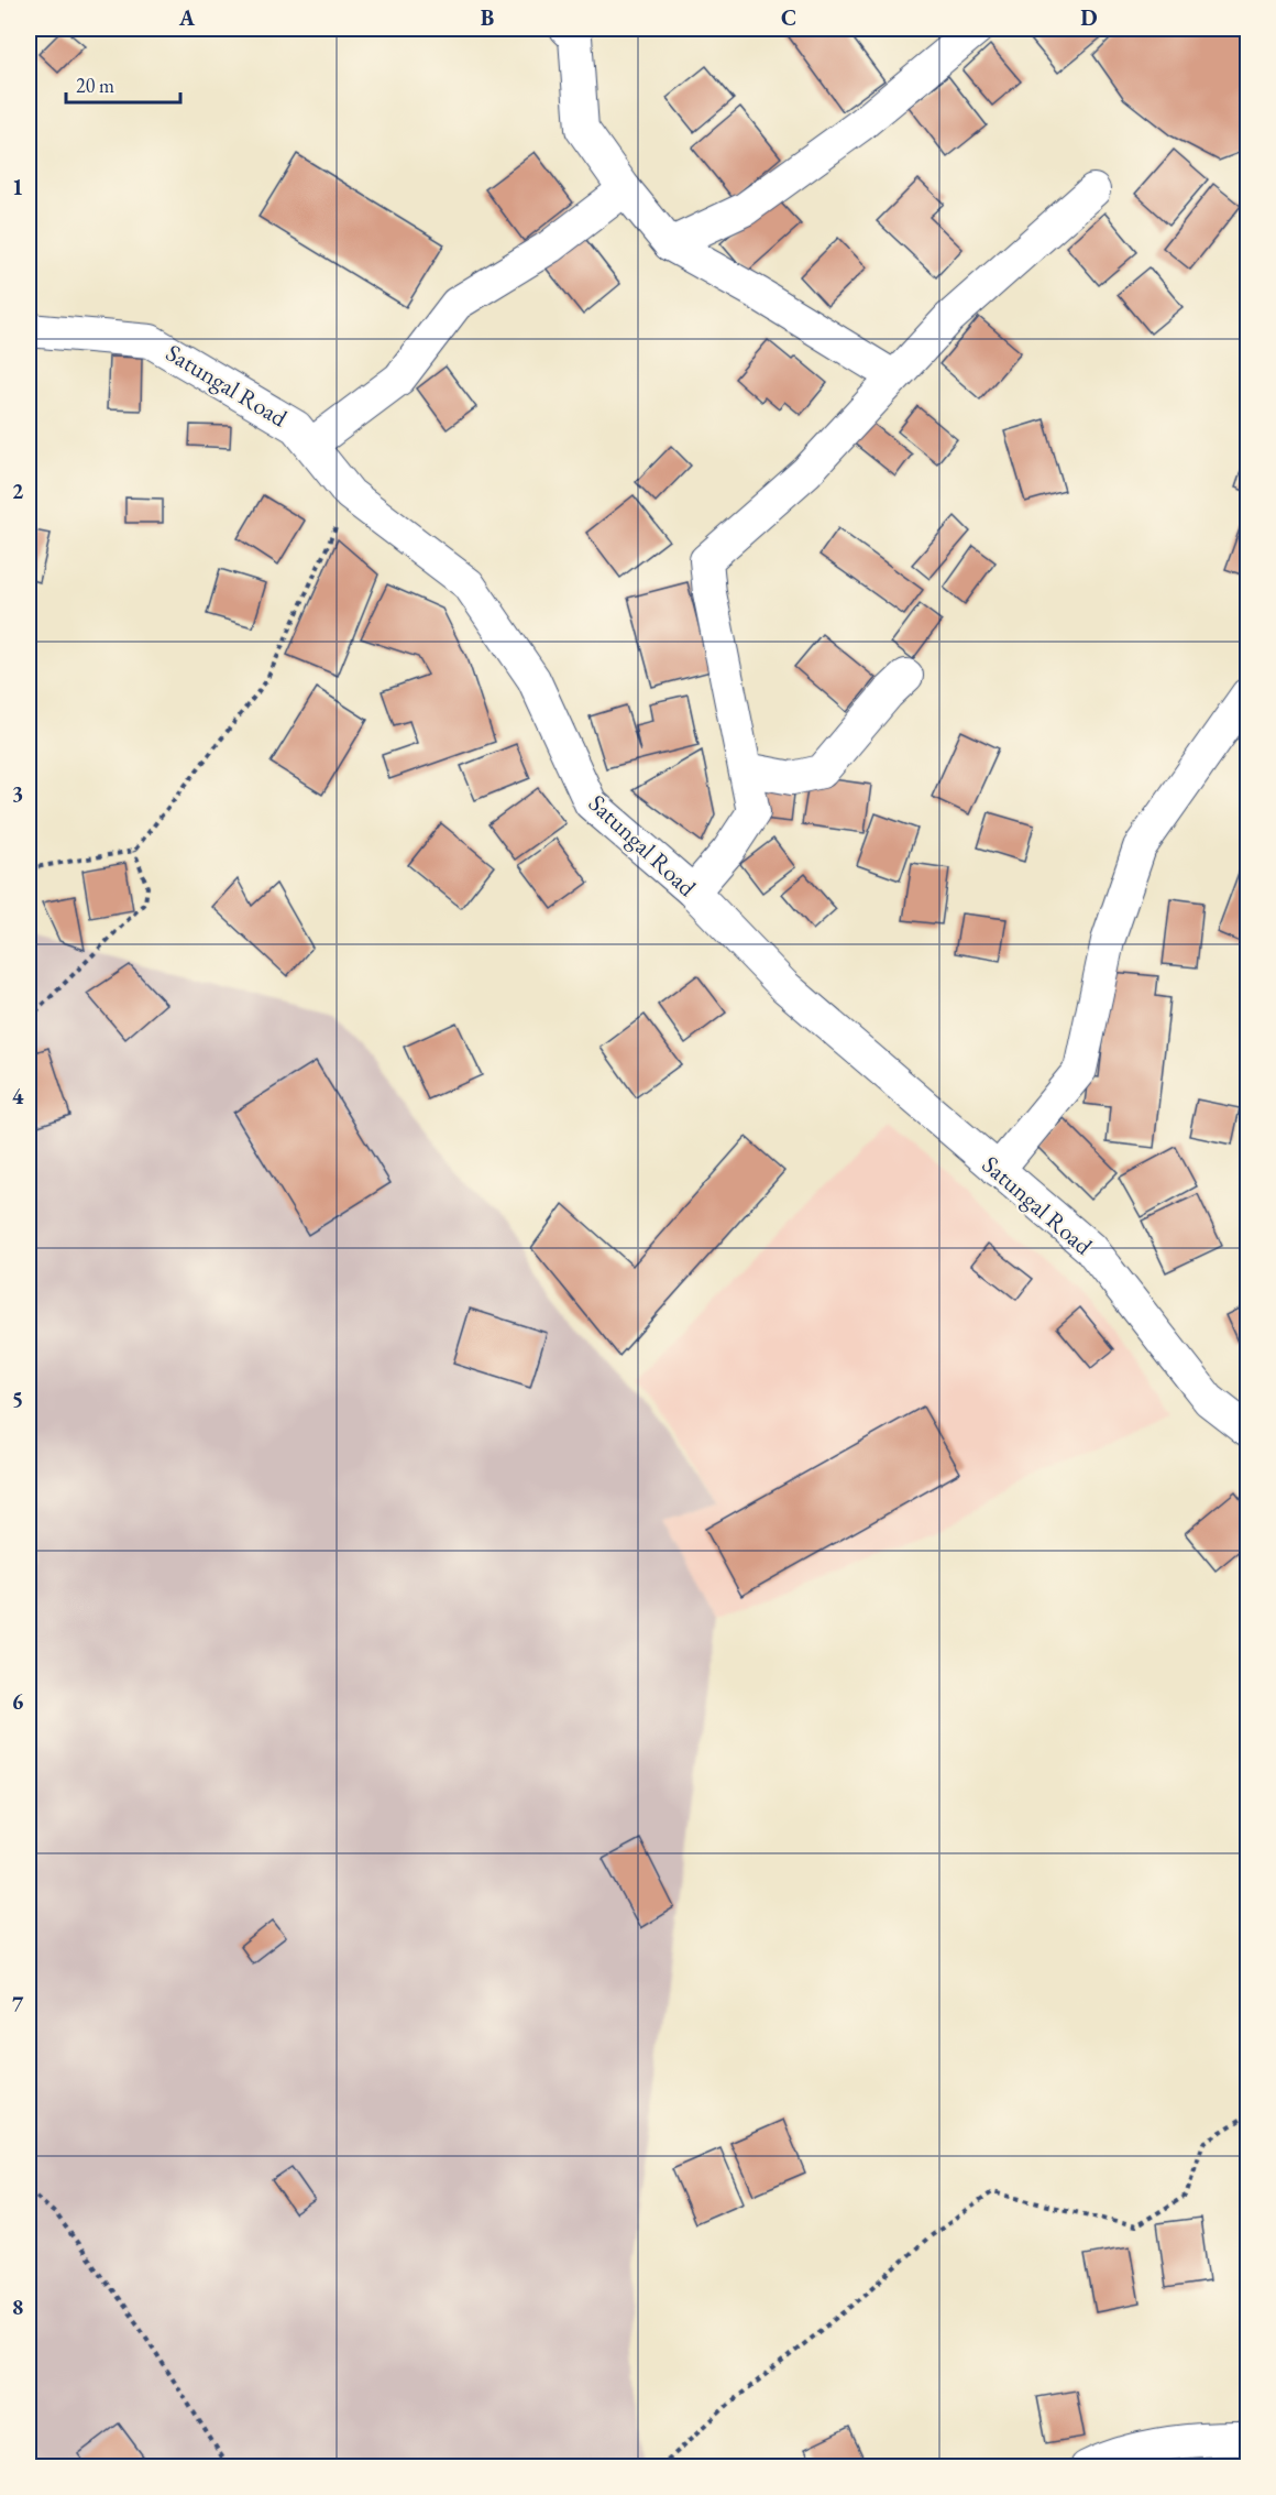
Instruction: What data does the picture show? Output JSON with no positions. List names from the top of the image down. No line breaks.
{"streets":{"street":["Satungal Road"]},"scale_bar":"20 m","grid":{"columns":["A","B","C","D"],"rows":["1","2","3","4","5","6","7","8"]}}
